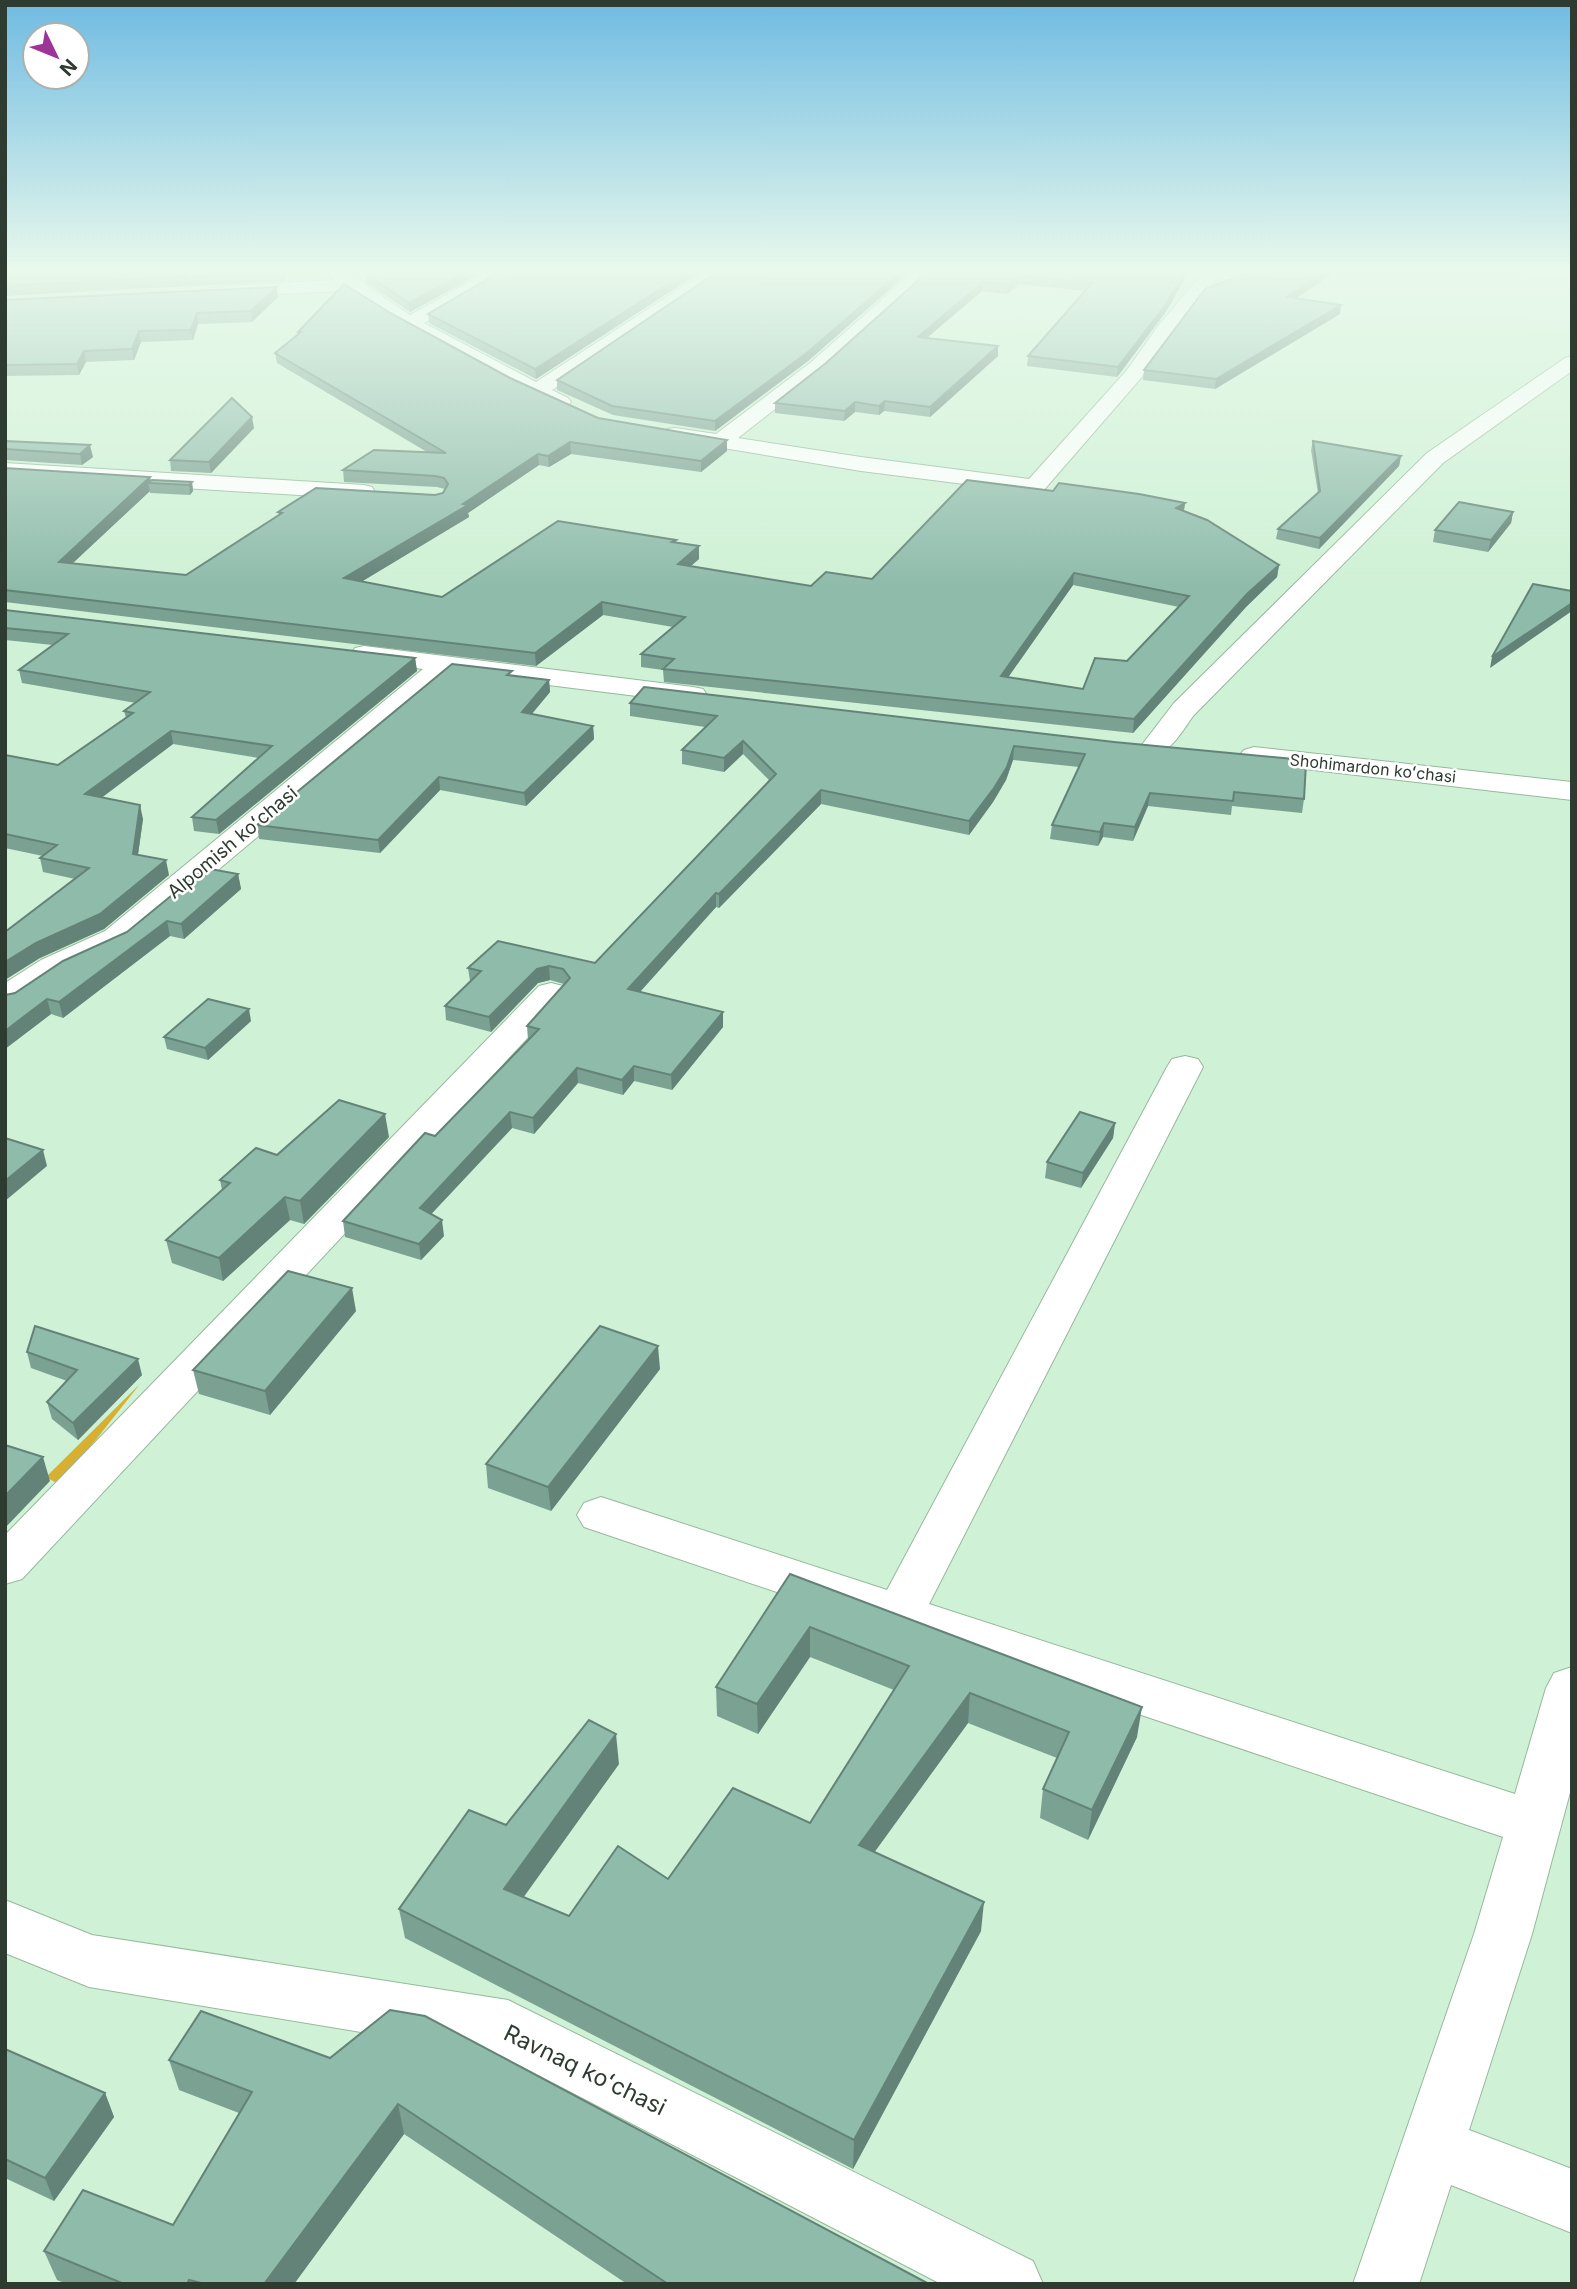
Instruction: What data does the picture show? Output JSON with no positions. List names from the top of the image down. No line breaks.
{"streets":{"street":["Shohimardon koʻchasi","Alpomish koʻchasi","Ravnaq koʻchasi"]},"north":"bottom right"}
